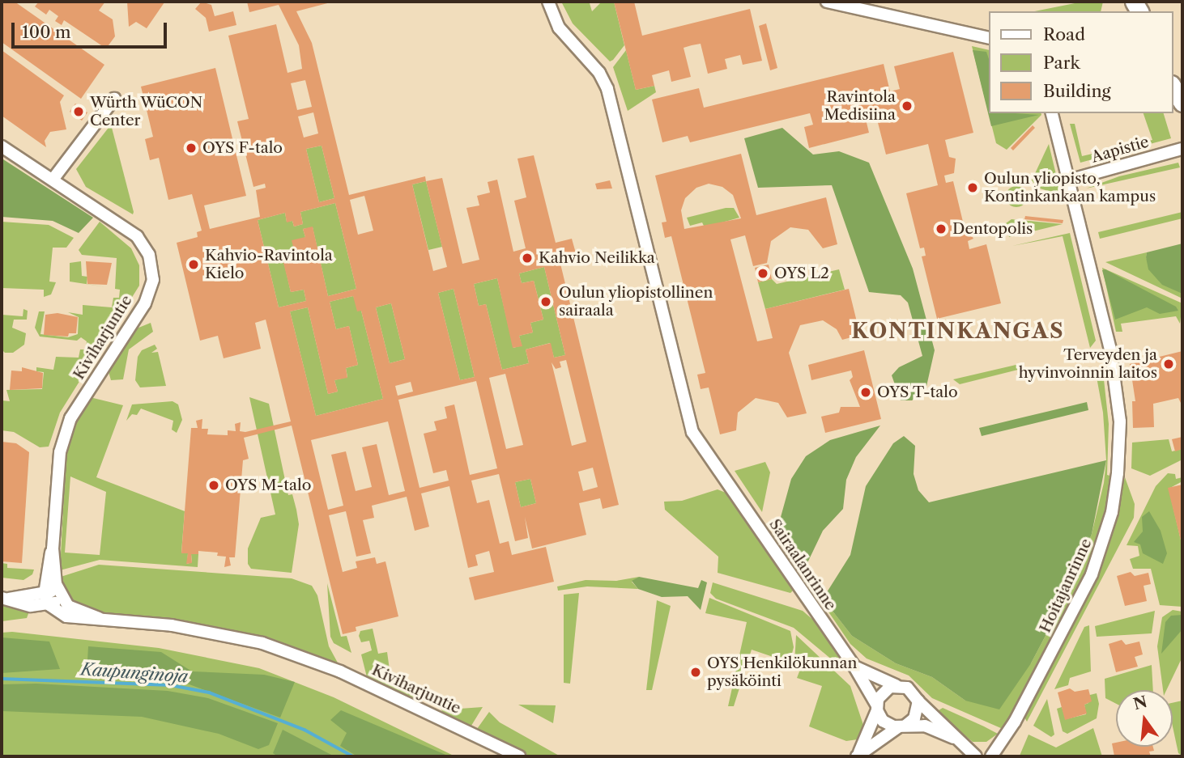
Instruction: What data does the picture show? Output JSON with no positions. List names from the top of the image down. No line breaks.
{"streets":{"street":["Aapistie","Kiviharjuntie","Sairaalanrinne","Hoitajanrinne"]},"crossings":[["Aapistie","Hoitajanrinne"]],"districts":["KONTINKANGAS"],"water":["Kaupunginoja"],"places":["Ravintola Medisiina","Würth WüCON Center","OYS F-talo","Oulun yliopisto, Kontinkankaan kampus","Dentopolis","Kahvio Neilikka","Kahvio-Ravintola Kielo","OYS L2","Oulun yliopistollinen sairaala","Terveyden ja hyvinvoinnin laitos","OYS T-talo","OYS M-talo","OYS Henkilökunnan pysäköinti"],"legend":["Road","Park","Building"],"scale_bar":"100 m","north":"top"}
